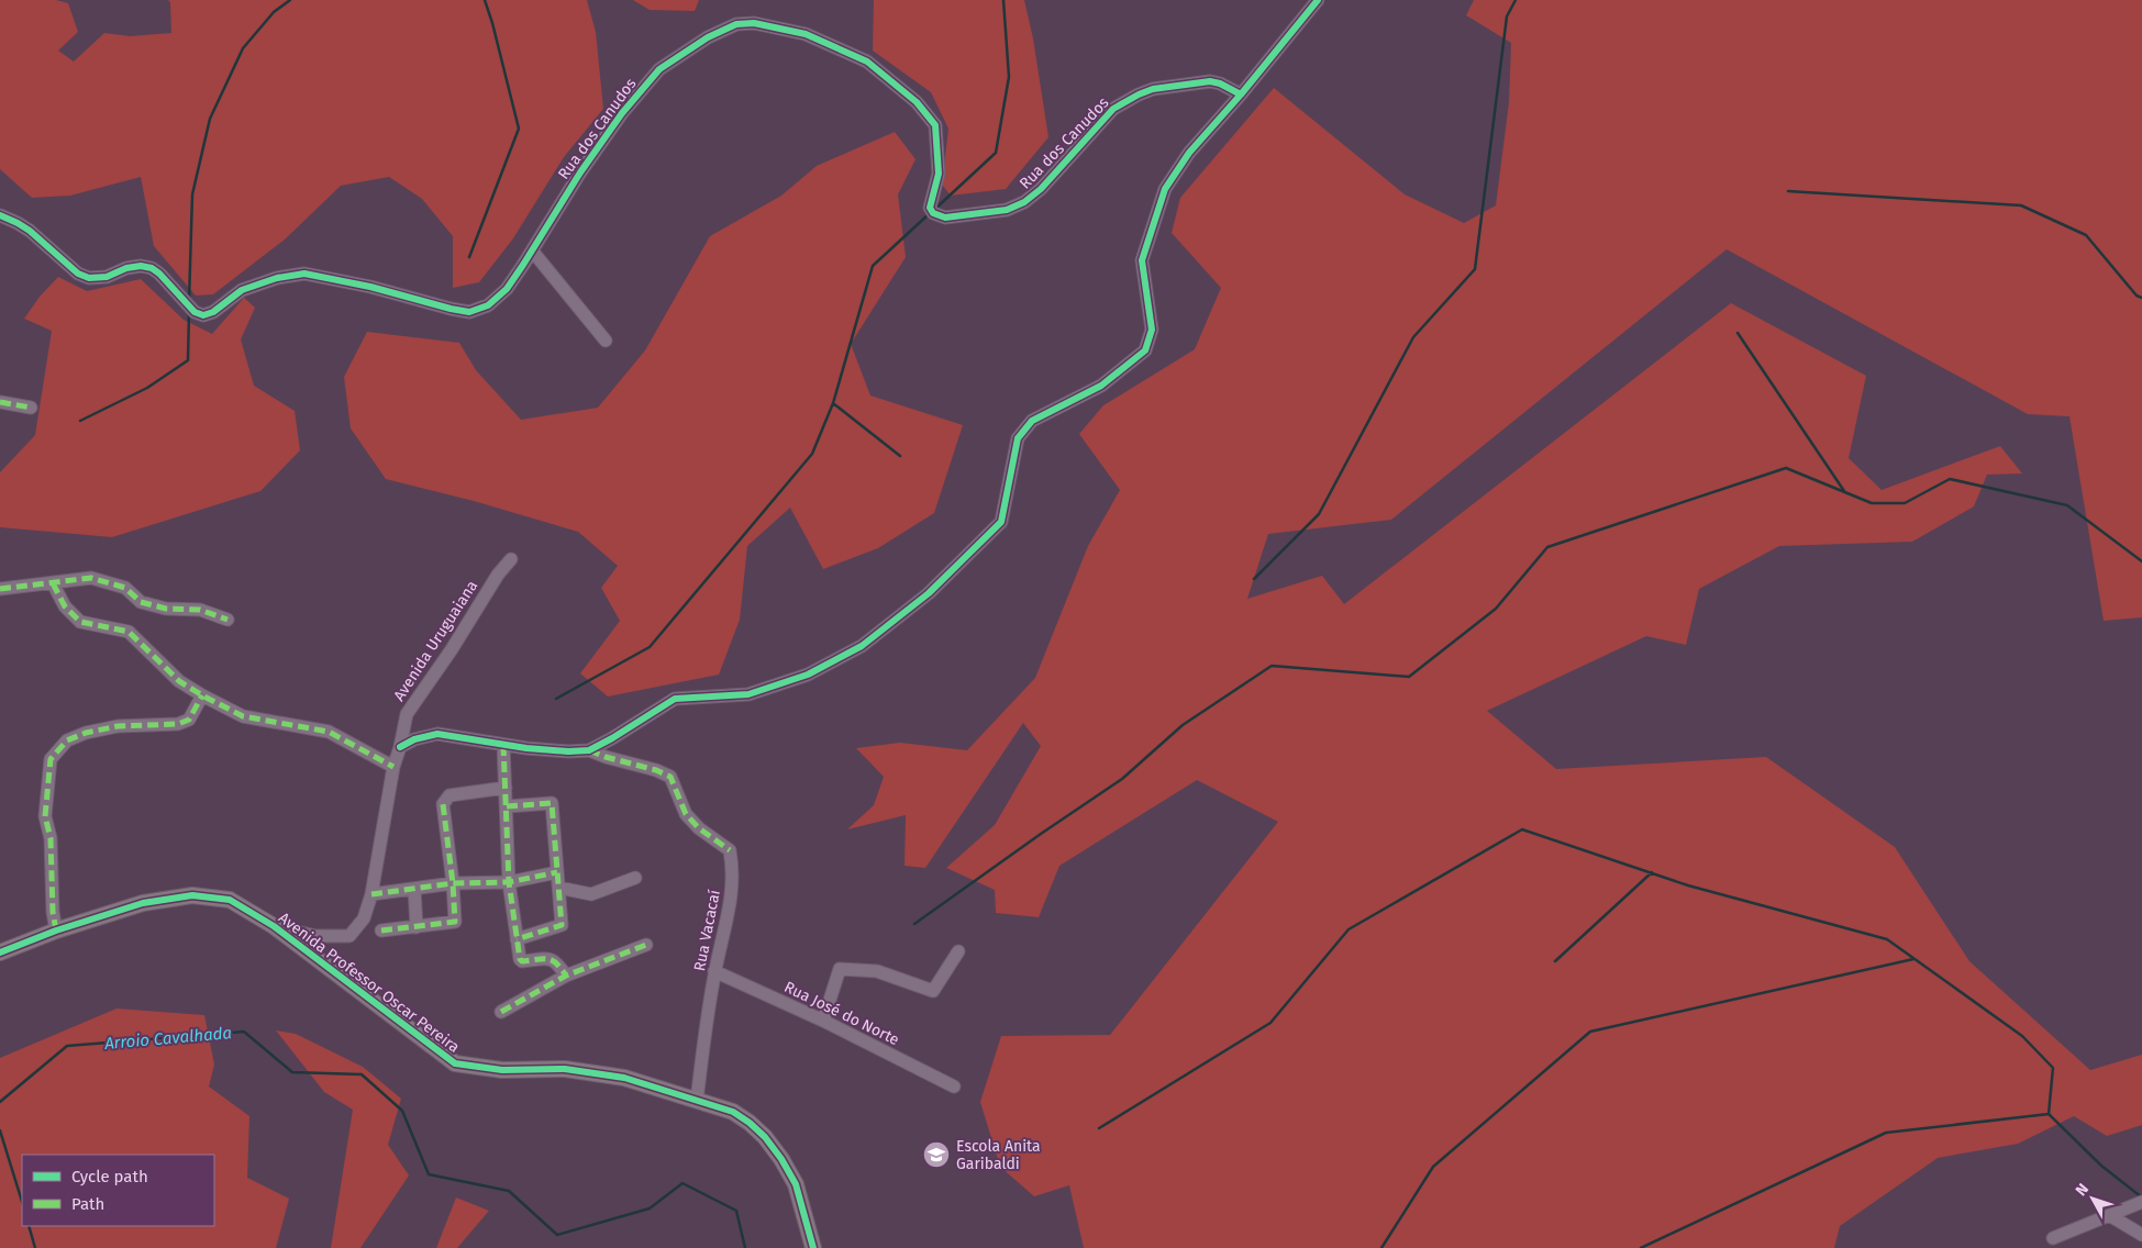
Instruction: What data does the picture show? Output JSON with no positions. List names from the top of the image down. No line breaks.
{"streets":{"main road":["Avenida Professor Oscar Pereira"],"street":["Rua dos Canudos","Avenida Uruguaiana","Rua Vacacaí","Rua José do Norte"]},"crossings":[["Avenida Uruguaiana","Avenida Professor Oscar Pereira"],["Rua Vacacaí","Avenida Professor Oscar Pereira"],["Rua Vacacaí","Rua José do Norte"]],"water":["Arroio Cavalhada"],"places":{"school or university":["Escola Anita Garibaldi"]},"legend":["Cycle path","Path"],"north":"top left"}
